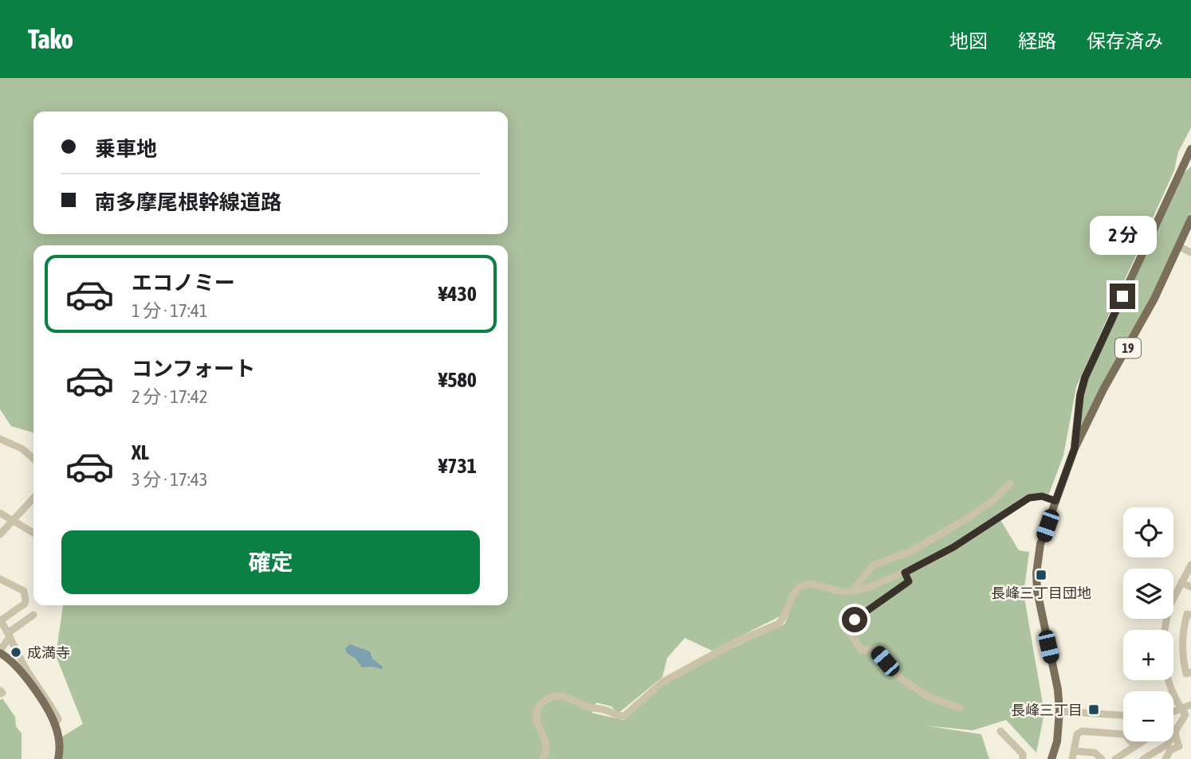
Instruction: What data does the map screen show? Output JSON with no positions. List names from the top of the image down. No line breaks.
{"streets":{"main road":["19"]},"places":{"transit":["長峰三丁目団地","長峰三丁目"],"other":["成満寺"]},"page":{"header":"Tako","nav":["地図","経路","保存済み"],"banner":["乗車地","南多摩尾根幹線道路"],"bubble":"2 分","list":[{"name":"エコノミー","note":"1 分 · 17:41","value":"¥430"},{"name":"コンフォート","note":"2 分 · 17:42","value":"¥580"},{"name":"XL","note":"3 分 · 17:43","value":"¥731"}],"map_buttons":["+","−"],"buttons":"確定"}}
